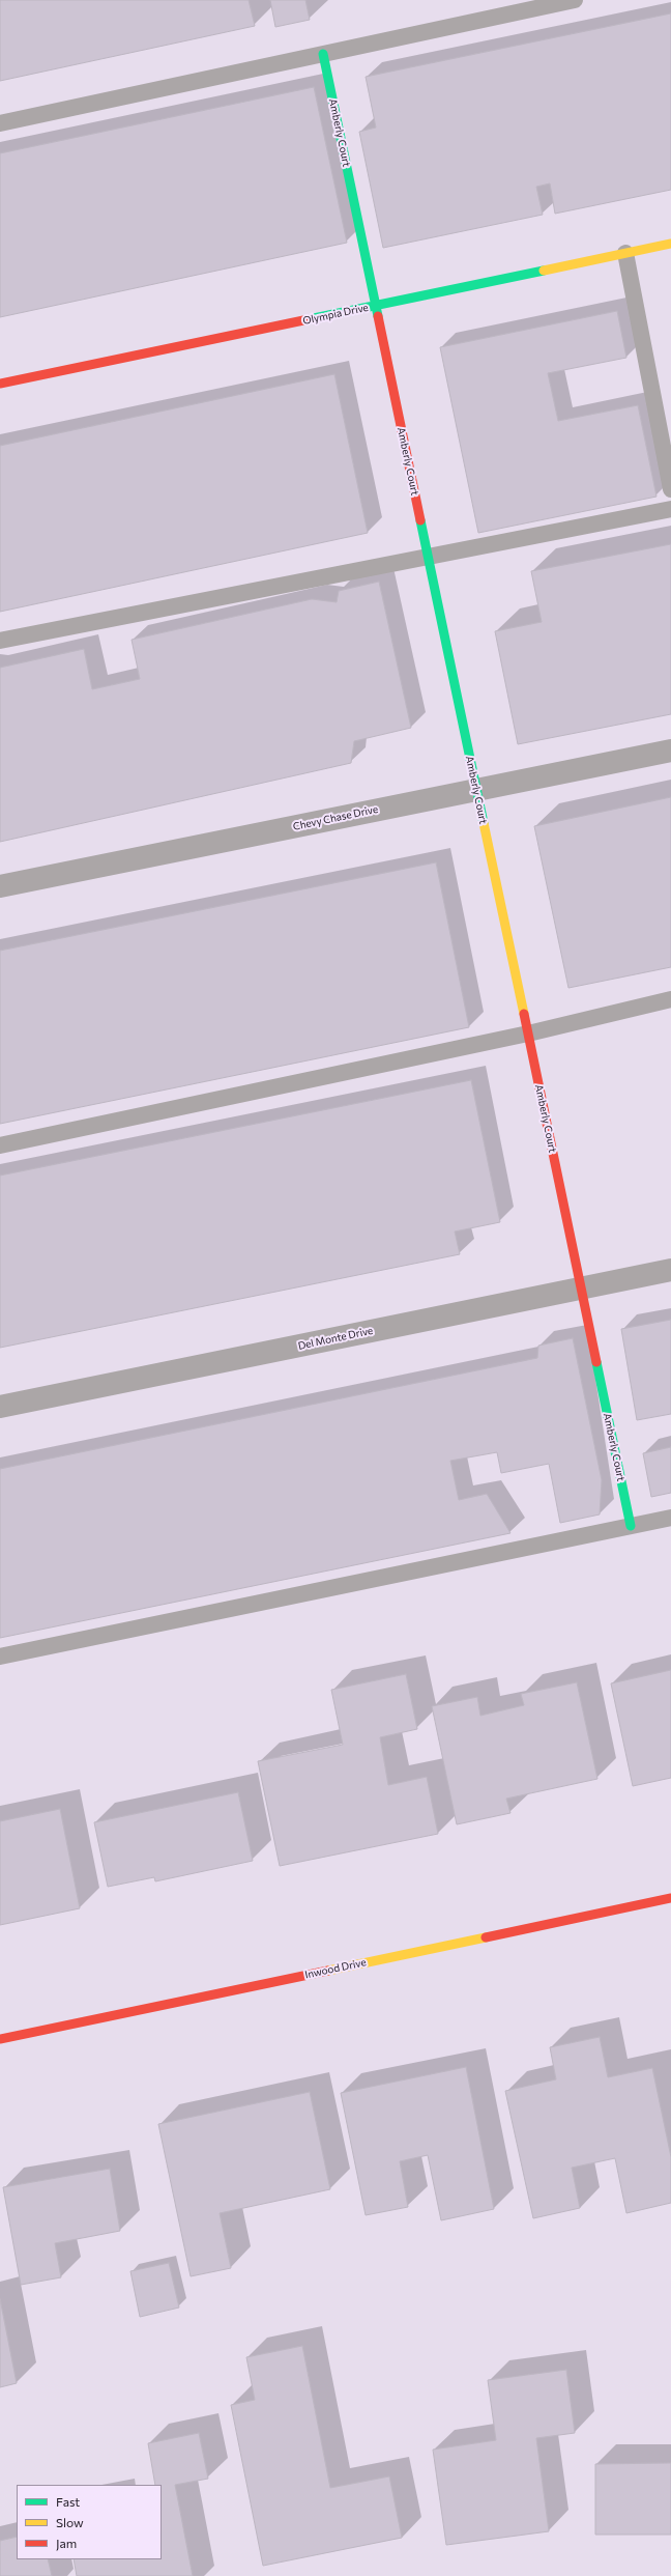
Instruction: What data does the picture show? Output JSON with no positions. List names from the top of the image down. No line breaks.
{"streets":{"street":["Amberly Court","Olympia Drive","Chevy Chase Drive","Del Monte Drive","Inwood Drive"]},"crossings":[["Amberly Court","Olympia Drive"],["Amberly Court","Chevy Chase Drive"],["Amberly Court","Del Monte Drive"]],"legend":["Fast","Slow","Jam"]}
